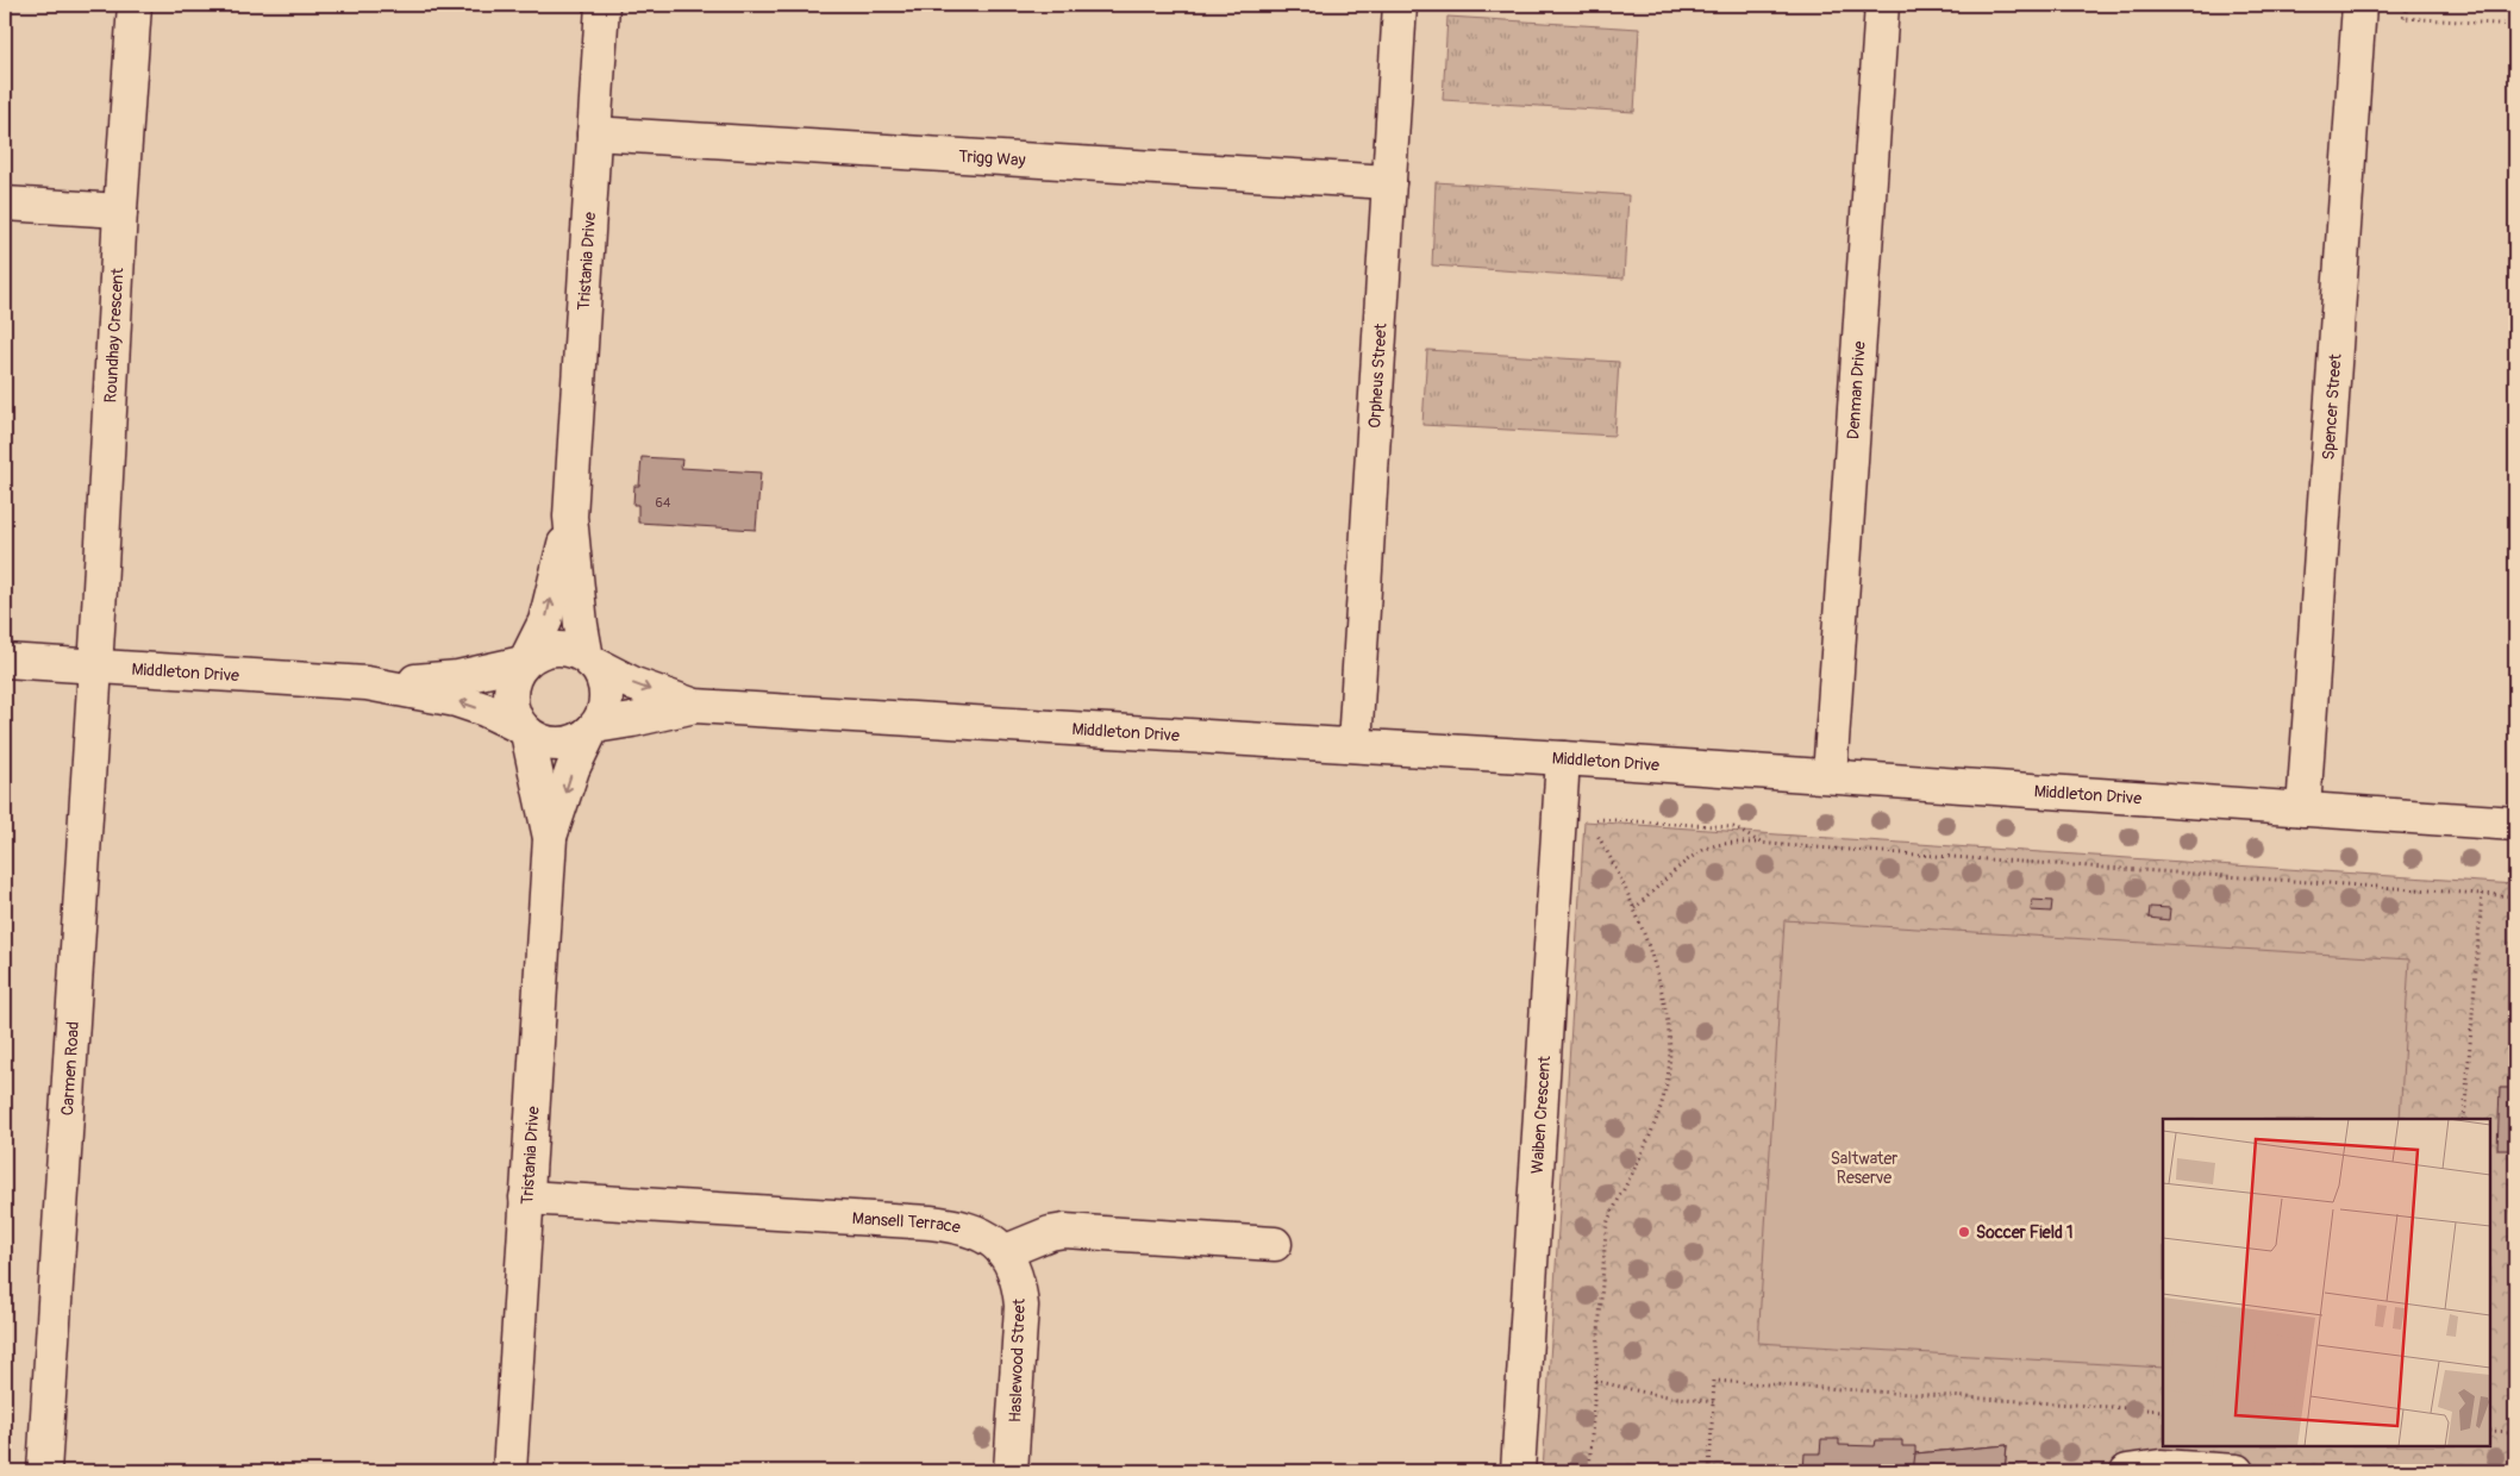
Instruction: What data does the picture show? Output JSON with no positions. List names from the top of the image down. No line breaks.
{"streets":{"street":["Trigg Way","Tristania Drive","Roundhay Crescent","Orpheus Street","Denman Drive","Spencer Street","Middleton Drive","Carmen Road","Waiben Crescent","Mansell Terrace","Haslewood Street"]},"crossings":[["Trigg Way","Tristania Drive"],["Trigg Way","Orpheus Street"],["Tristania Drive","Middleton Drive"],["Tristania Drive","Mansell Terrace"],["Roundhay Crescent","Middleton Drive"],["Roundhay Crescent","Carmen Road"],["Orpheus Street","Middleton Drive"],["Denman Drive","Middleton Drive"],["Spencer Street","Middleton Drive"],["Middleton Drive","Carmen Road"],["Middleton Drive","Waiben Crescent"],["Mansell Terrace","Haslewood Street"]],"parks":["Saltwater Reserve"],"places":["Soccer Field 1"],"house_numbers":["64"]}
